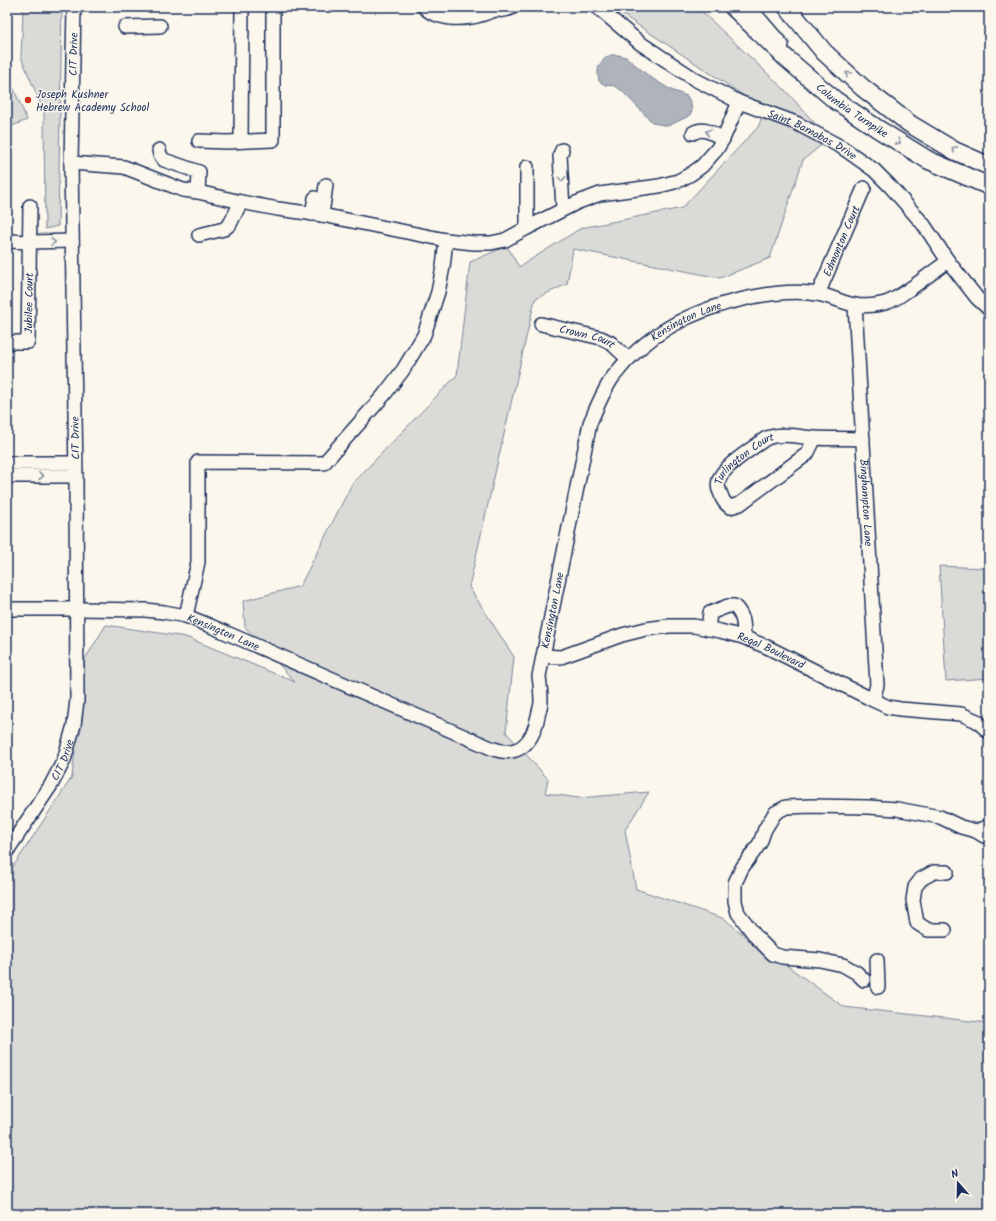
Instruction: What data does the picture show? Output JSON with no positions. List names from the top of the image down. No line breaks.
{"streets":{"main road":["Columbia Turnpike"],"street":["CIT Drive","Saint Barnabas Drive","Edmonton Court","Jubilee Court","Kensington Lane","Crown Court","Turlington Court","Binghampton Lane","Regal Boulevard"]},"crossings":[["CIT Drive","Kensington Lane"],["Saint Barnabas Drive","Kensington Lane"],["Edmonton Court","Kensington Lane"],["Kensington Lane","Crown Court"],["Kensington Lane","Binghampton Lane"],["Kensington Lane","Regal Boulevard"],["Turlington Court","Binghampton Lane"],["Binghampton Lane","Regal Boulevard"]],"places":["Joseph Kushner Hebrew Academy School"],"north":"top"}
